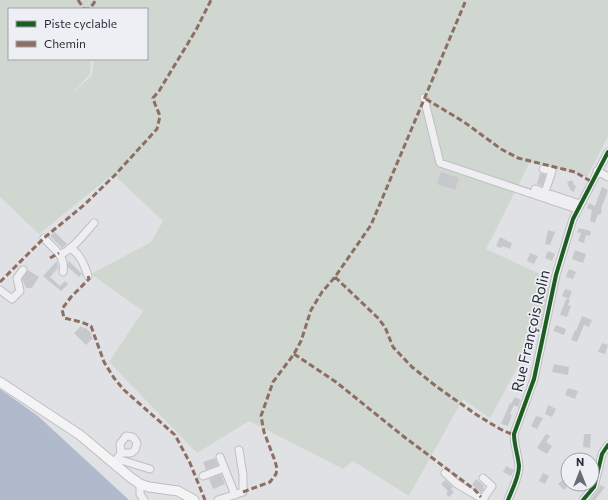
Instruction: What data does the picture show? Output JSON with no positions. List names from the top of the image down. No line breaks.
{"streets":{"street":["Rue François Rolin"]},"legend":["Piste cyclable","Chemin"],"north":"top"}
